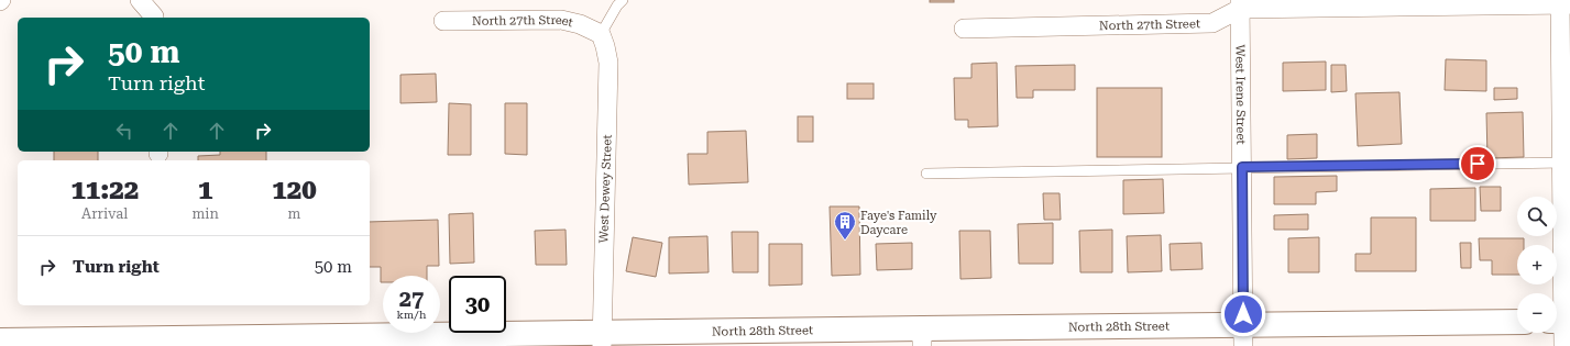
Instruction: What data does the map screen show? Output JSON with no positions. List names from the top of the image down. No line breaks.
{"streets":{"street":["North 27th Street","West Irene Street","West Dewey Street","North 28th Street"]},"crossings":[["North 27th Street","West Irene Street"],["North 27th Street","West Dewey Street"],["West Irene Street","North 28th Street"],["West Dewey Street","North 28th Street"]],"places":{"building":["Faye's Family Daycare"]},"page":{"turn":["50 m","Turn right"],"eta":["11:22","Arrival","1","min","120","m"],"map_buttons":["+","−"],"list":[{"name":"Turn right","value":"50 m"}],"speed":"27 km/h","limit":"30"}}
